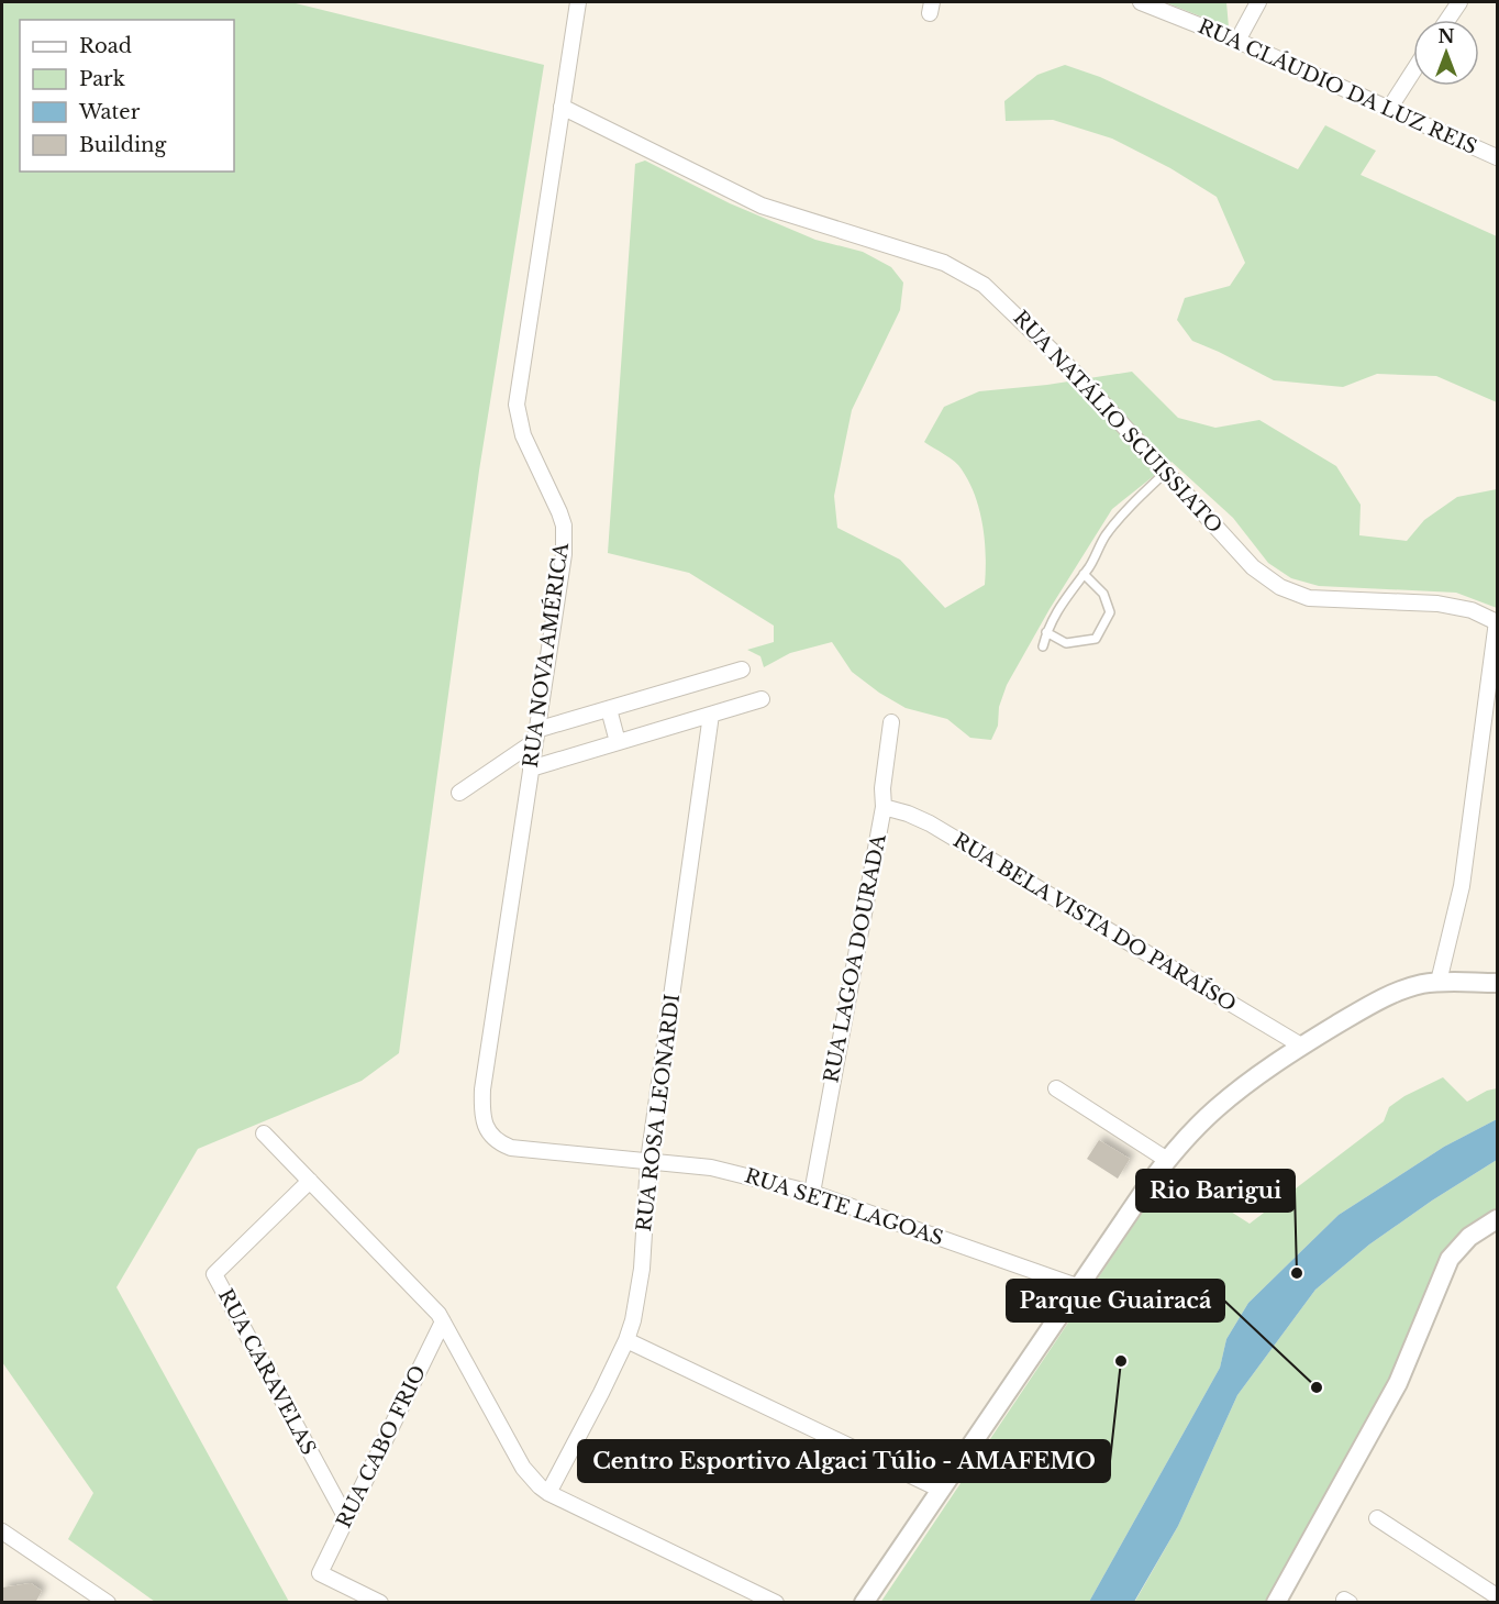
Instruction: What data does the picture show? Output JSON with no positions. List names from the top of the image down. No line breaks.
{"streets":{"street":["RUA CLÁUDIO DA LUZ REIS","RUA NATÁLIO SCUISSIATO","RUA NOVA AMÉRICA","RUA BELA VISTA DO PARAÍSO","RUA LAGOA DOURADA","RUA ROSA LEONARDI","RUA SETE LAGOAS","RUA CARAVELAS","RUA CABO FRIO"]},"crossings":[["RUA NATÁLIO SCUISSIATO","RUA NOVA AMÉRICA"],["RUA NOVA AMÉRICA","RUA SETE LAGOAS"],["RUA BELA VISTA DO PARAÍSO","RUA LAGOA DOURADA"],["RUA LAGOA DOURADA","RUA SETE LAGOAS"],["RUA ROSA LEONARDI","RUA SETE LAGOAS"],["RUA CARAVELAS","RUA CABO FRIO"]],"places":["Rio Barigui","Centro Esportivo Algaci Túlio - AMAFEMO","Parque Guairacá"],"legend":["Road","Park","Water","Building"],"north":"top"}
